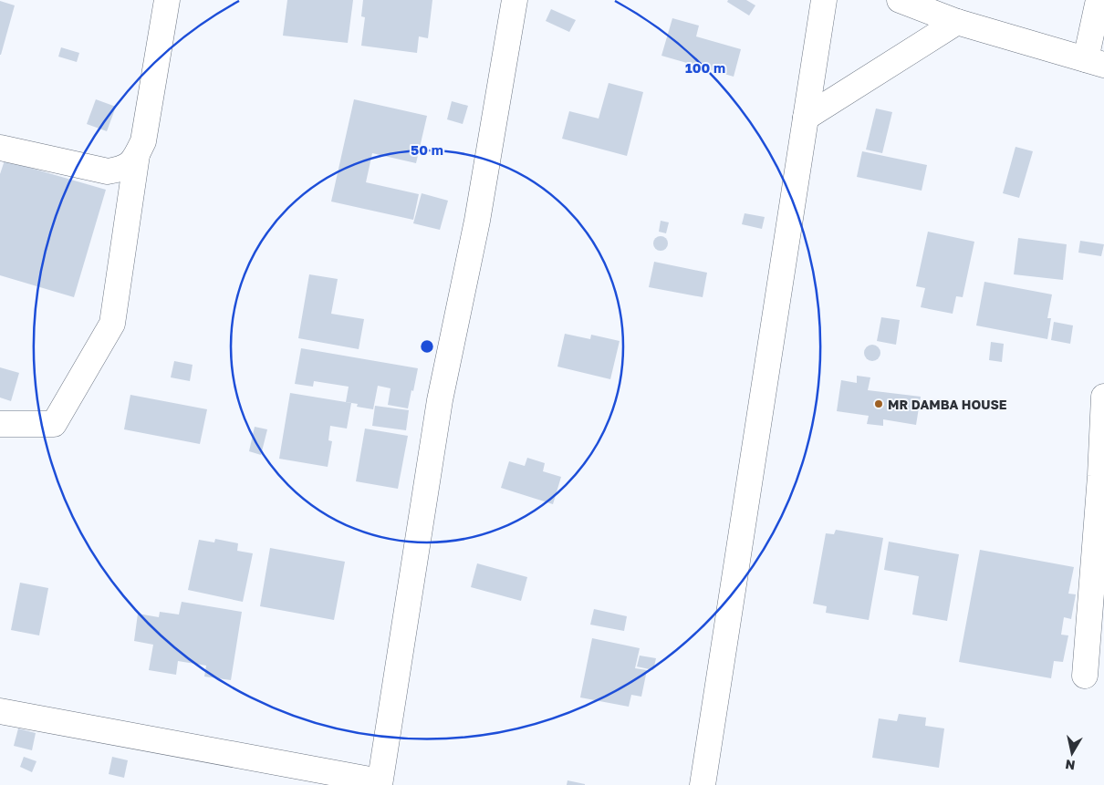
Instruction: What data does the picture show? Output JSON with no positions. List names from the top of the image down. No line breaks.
{"places":["MR DAMBA HOUSE"],"north":"bottom","rings":["100 m","50 m"]}
